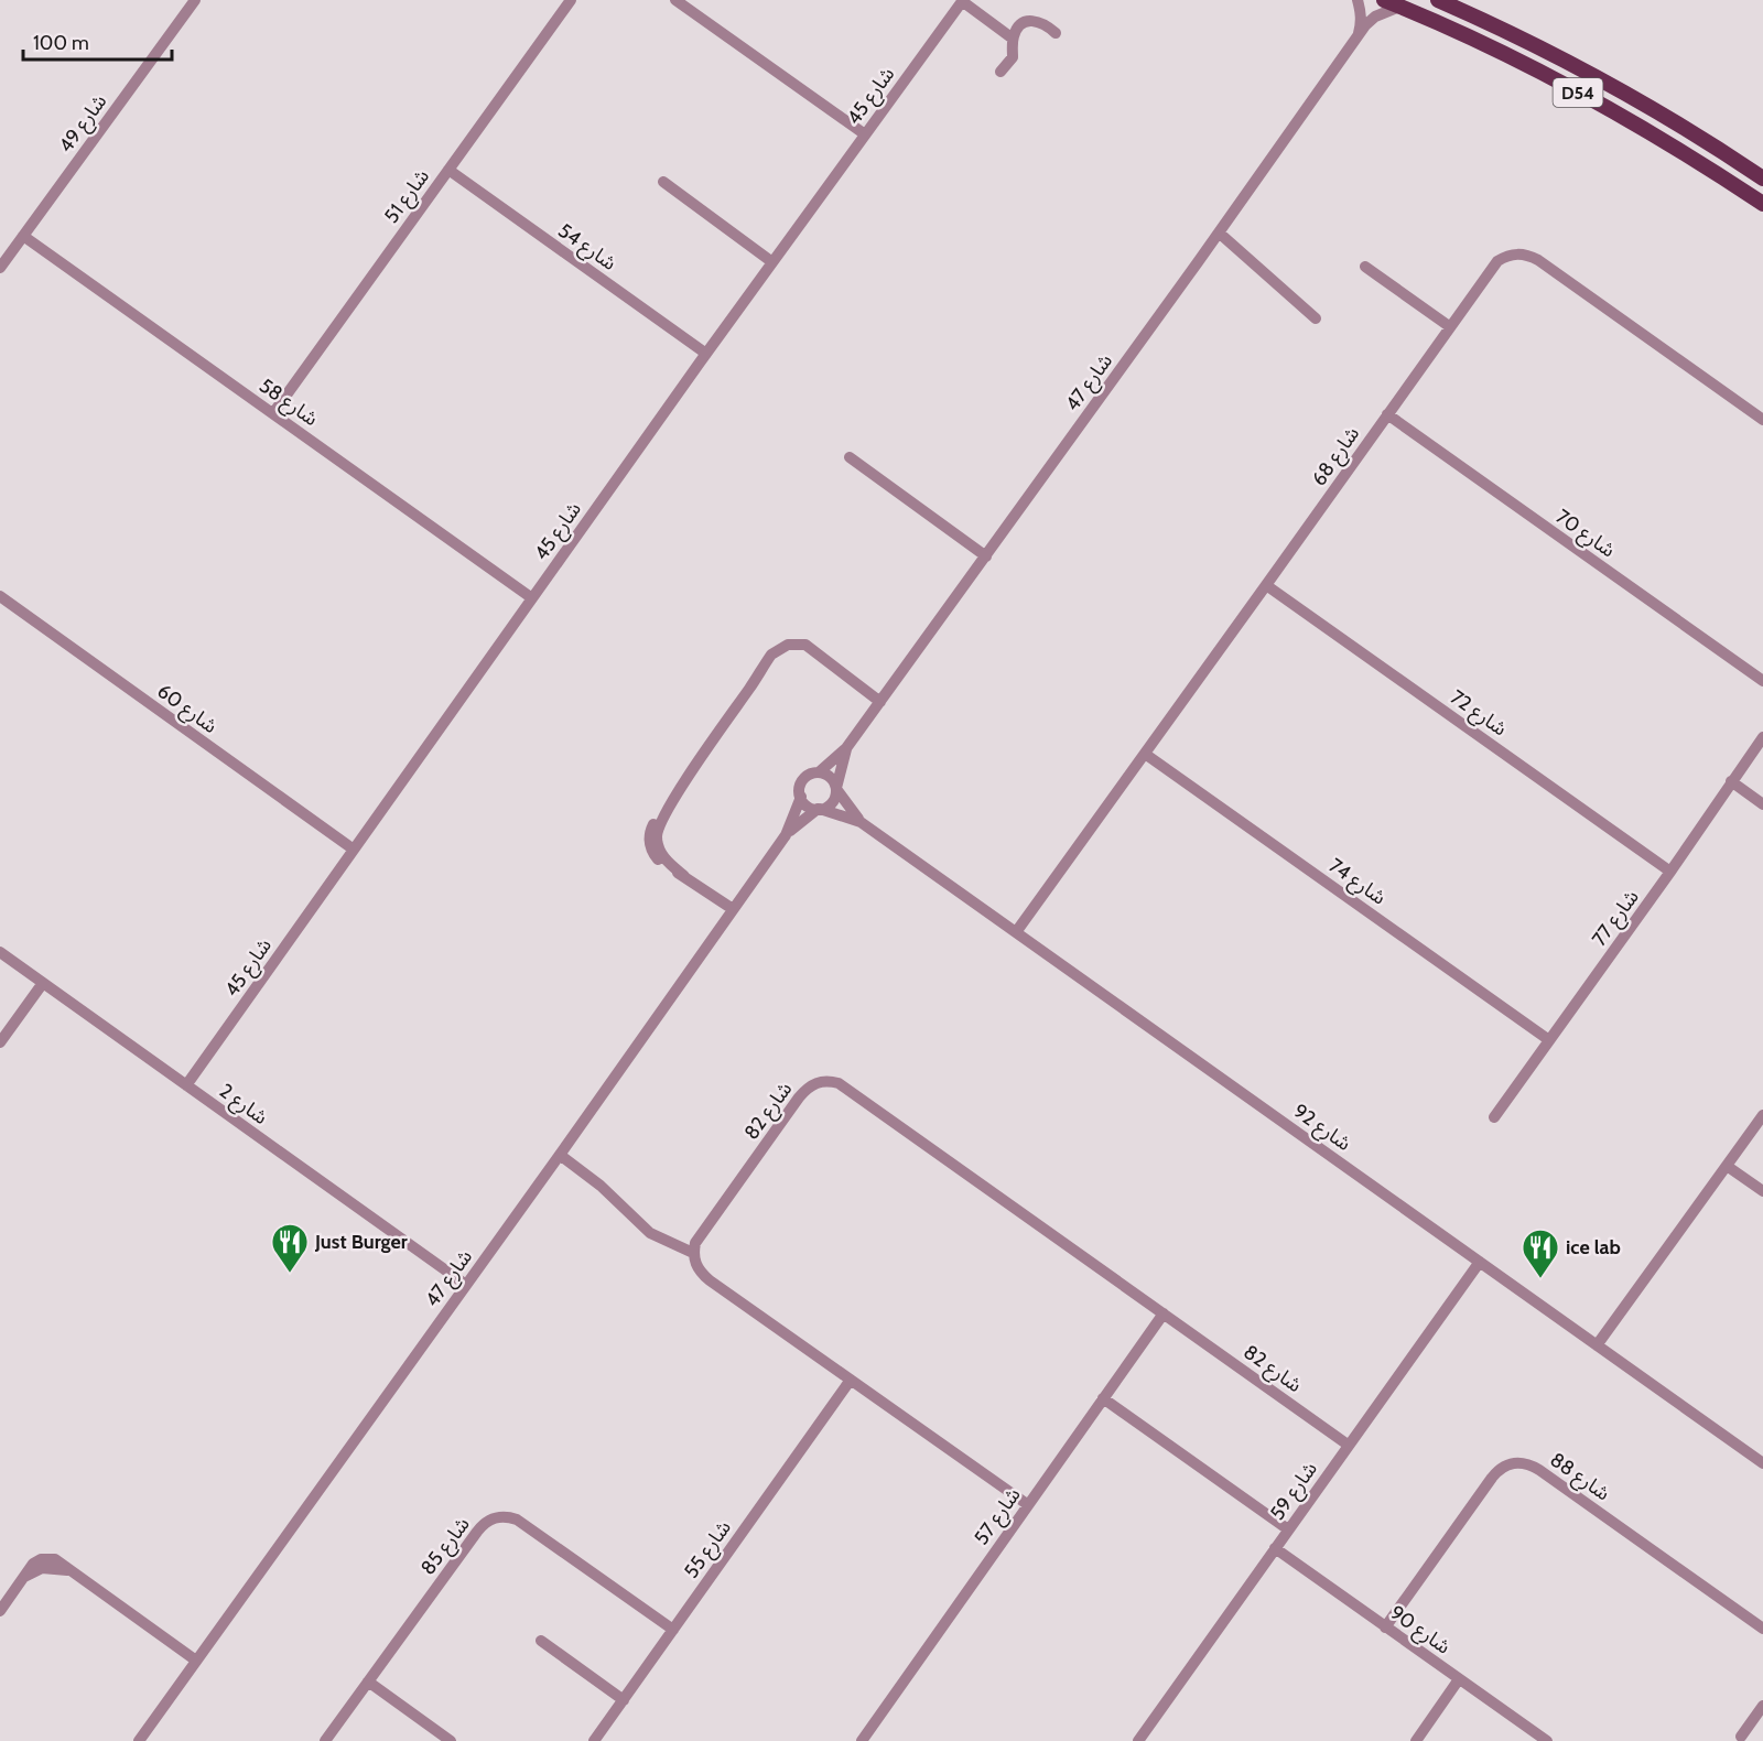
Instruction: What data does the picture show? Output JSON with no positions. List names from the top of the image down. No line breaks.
{"streets":{"main road":["D54"],"street":["شارع 45","شارع 49","شارع 51","شارع 54","شارع 47","شارع 58","شارع 68","شارع 70","شارع 60","شارع 72","شارع 74","شارع 77","شارع 2","شارع 82","شارع 92","شارع 88","شارع 59","شارع 57","شارع 85","شارع 55","شارع 90"]},"crossings":[["D54","شارع 47"],["شارع 45","شارع 54"],["شارع 45","شارع 58"],["شارع 45","شارع 60"],["شارع 45","شارع 2"],["شارع 49","شارع 58"],["شارع 51","شارع 54"],["شارع 51","شارع 58"],["شارع 47","شارع 2"],["شارع 47","شارع 92"],["شارع 68","شارع 70"],["شارع 68","شارع 72"],["شارع 68","شارع 74"],["شارع 68","شارع 92"],["شارع 72","شارع 77"],["شارع 74","شارع 77"],["شارع 82","شارع 59"],["شارع 82","شارع 57"],["شارع 92","شارع 59"],["شارع 88","شارع 90"],["شارع 59","شارع 90"],["شارع 85","شارع 55"]],"places":{"restaurant":["Just Burger","ice lab"]},"scale_bar":"100 m"}
